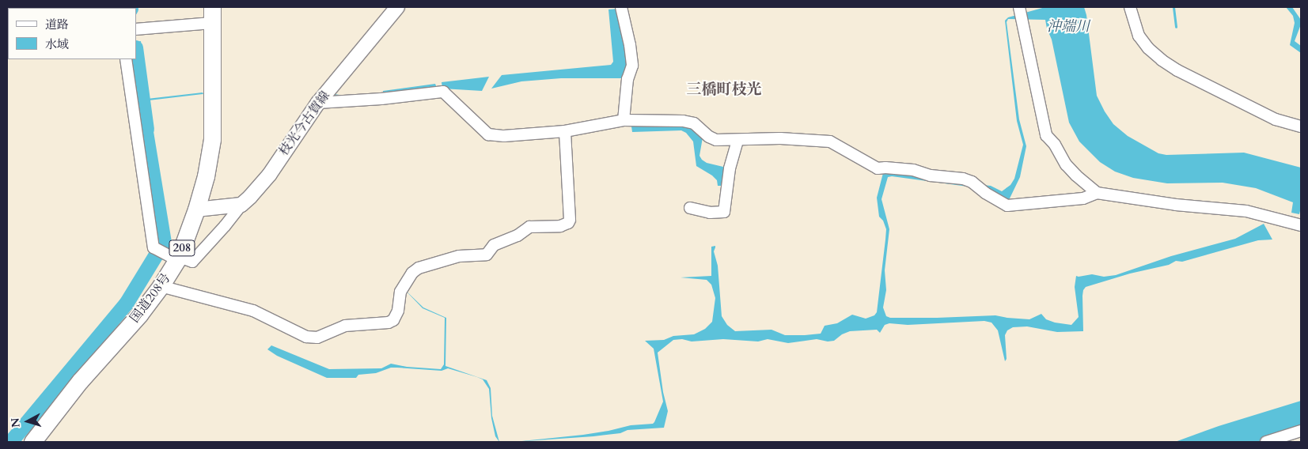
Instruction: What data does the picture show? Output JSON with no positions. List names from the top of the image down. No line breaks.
{"streets":{"highway":["208","国道208号"],"main road":["枝光今古賀線"]},"districts":["三橋町枝光"],"water":["沖端川"],"legend":["道路","水域"],"north":"left"}
